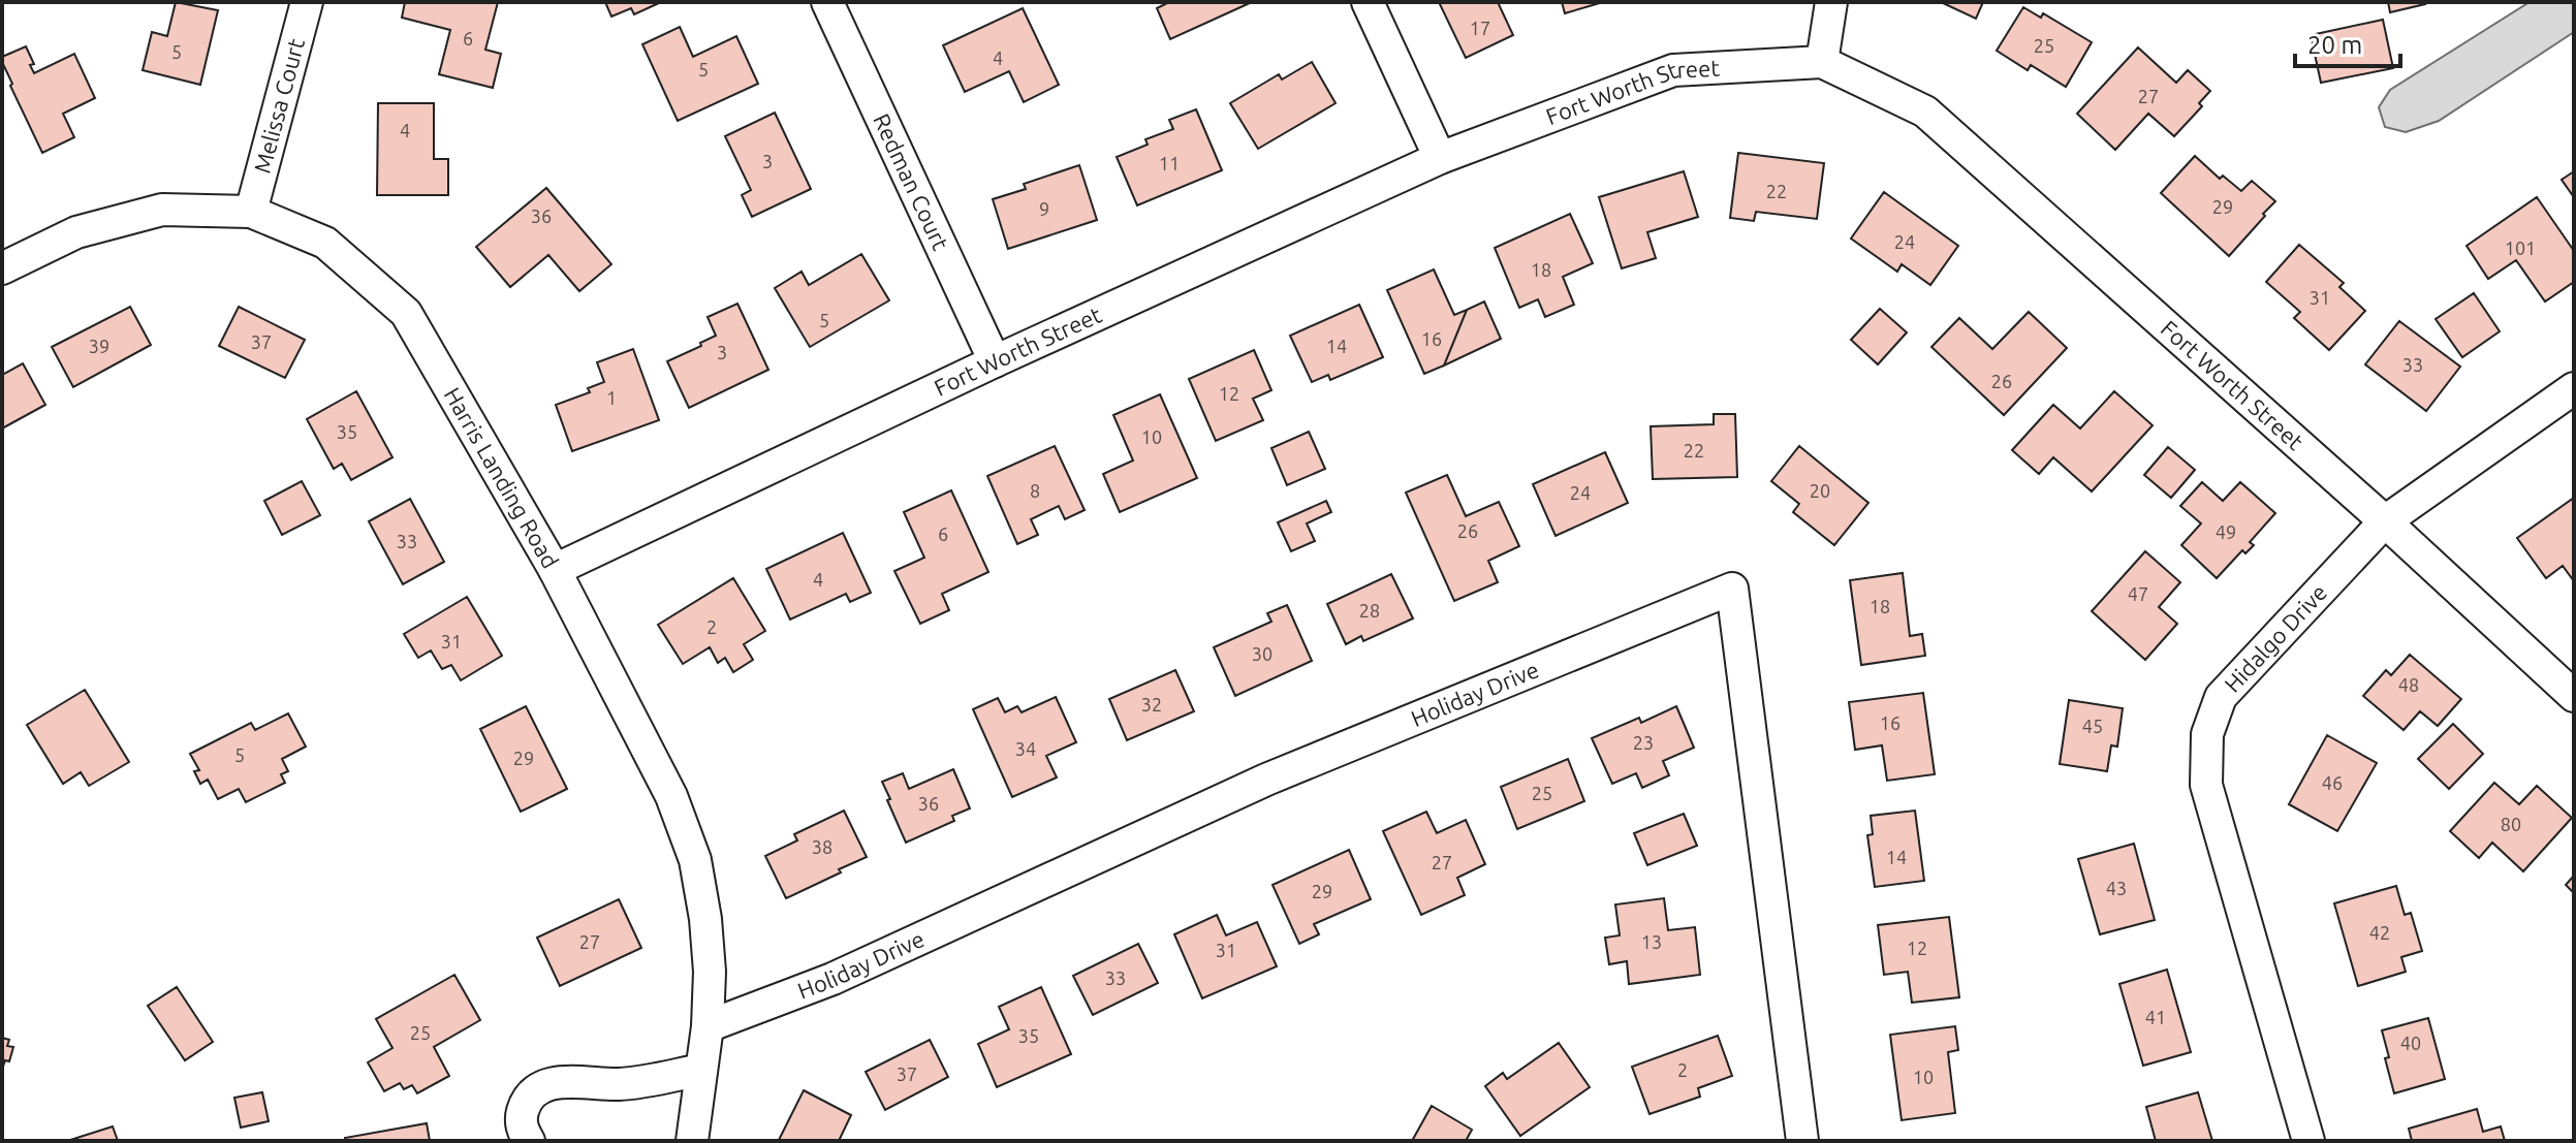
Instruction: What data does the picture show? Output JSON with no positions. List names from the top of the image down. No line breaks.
{"streets":{"street":["Fort Worth Street","Melissa Court","Redman Court","Harris Landing Road","Hidalgo Drive","Holiday Drive"]},"crossings":[["Fort Worth Street","Redman Court"],["Fort Worth Street","Harris Landing Road"],["Fort Worth Street","Hidalgo Drive"],["Melissa Court","Harris Landing Road"],["Harris Landing Road","Holiday Drive"]],"house_numbers":["17","6","25","5","4","5","27","4","3","11","22","29","9","36","24","101","18","31","5","16","37","39","14","3","33","26","12","1","35","10","22","8","20","24","26","49","6","33","4","47","18","28","2","31","30","48","32","16","45","23","34","5","29","46","25","36","80","38","14","27","43","29","42","27","13","12","31","33","41","25","35","40","2","37","10"],"scale_bar":"20 m"}
